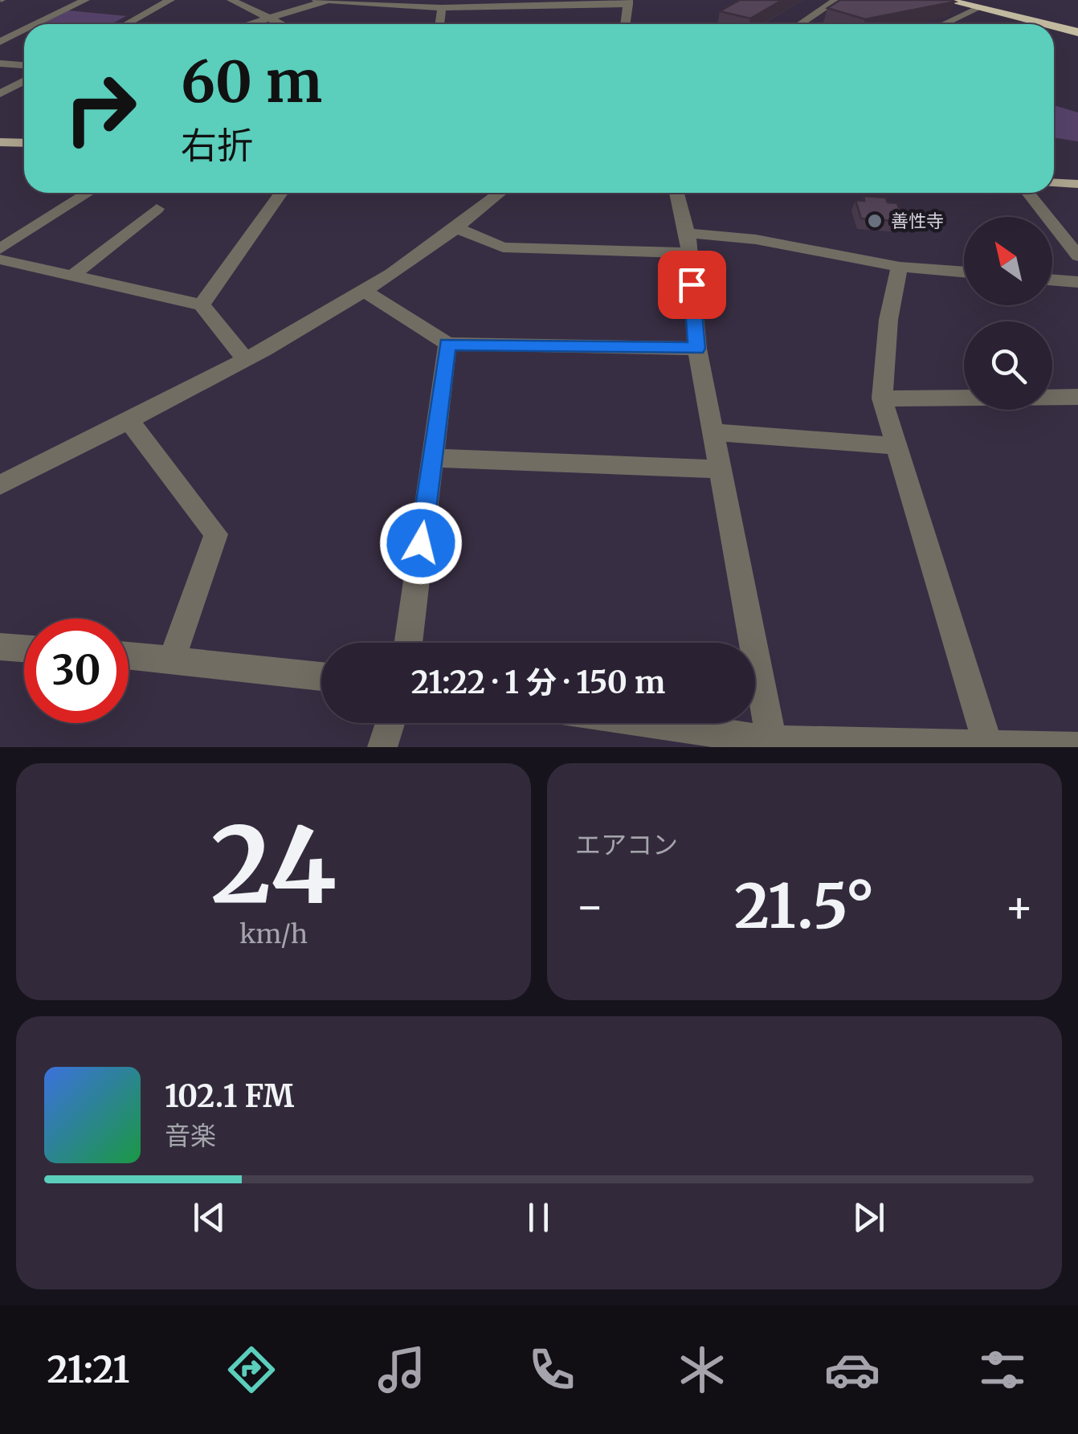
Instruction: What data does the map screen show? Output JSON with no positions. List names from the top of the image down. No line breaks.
{"places":["善性寺"],"north":"top left","page":{"turn":["60 m","右折"],"limit":"30","trip":"21:22 · 1 分 · 150 m","tile":[["24","km/h"],"エアコン"],"heat":["−","21.5°","+"],"song":["102.1 FM","音楽"],"tabs":"21:21"}}
